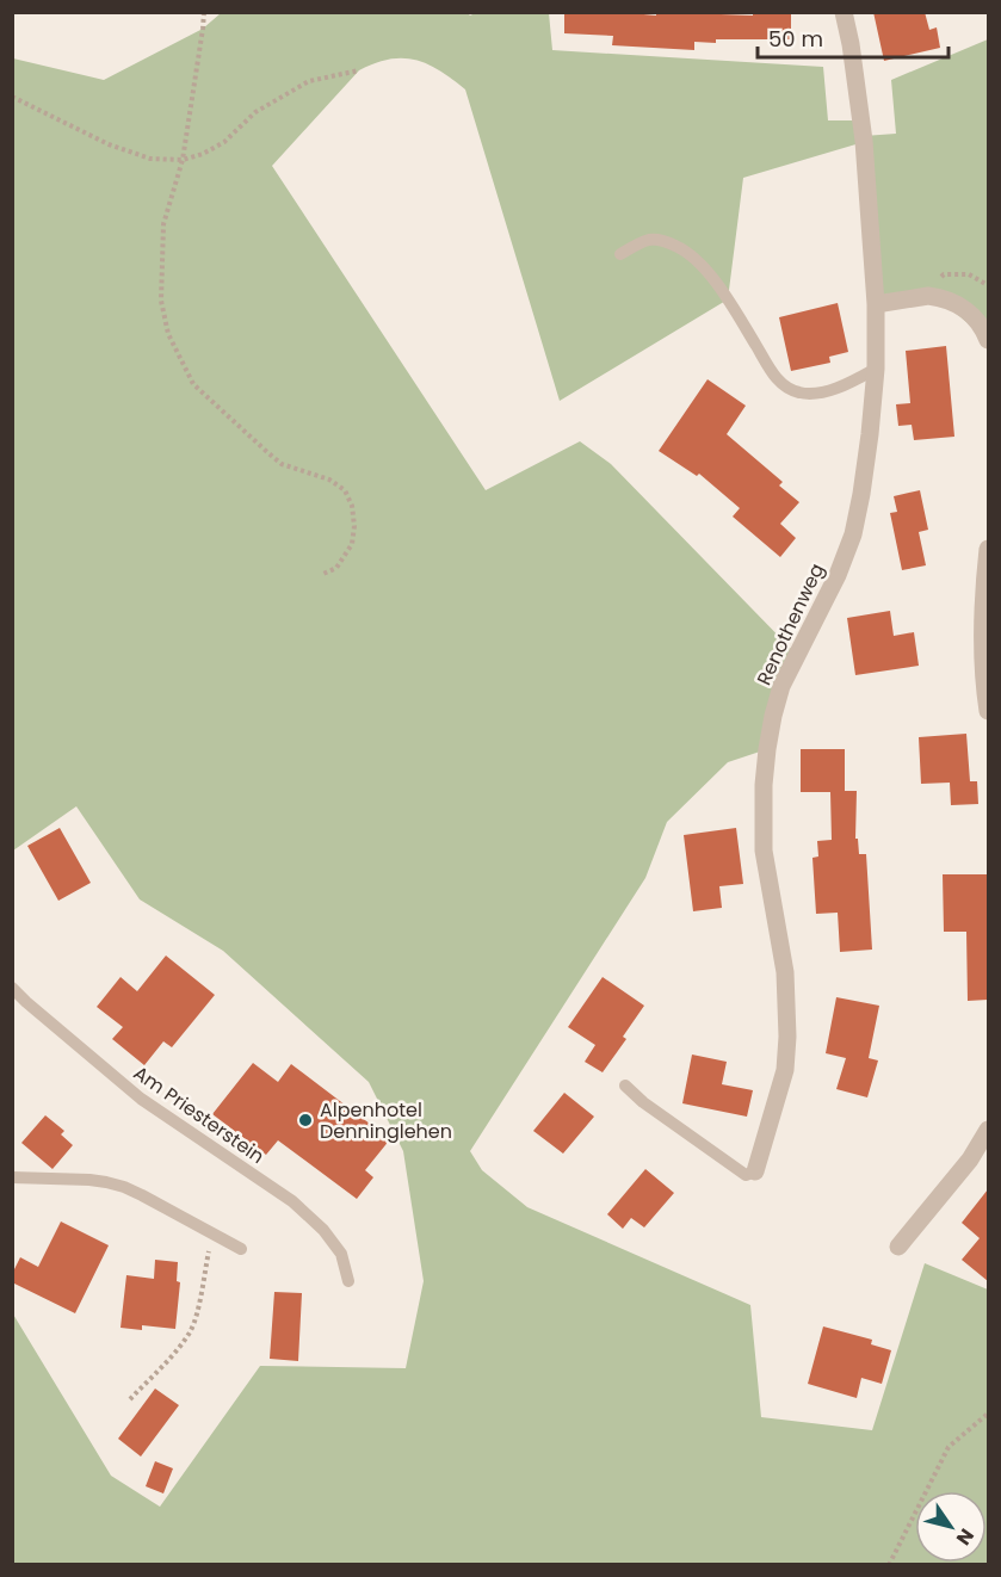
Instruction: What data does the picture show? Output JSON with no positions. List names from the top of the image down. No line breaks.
{"streets":{"street":["Renothenweg"],"lane":["Am Priesterstein"]},"places":["Alpenhotel Denninglehen"],"scale_bar":"50 m","north":"bottom right"}
